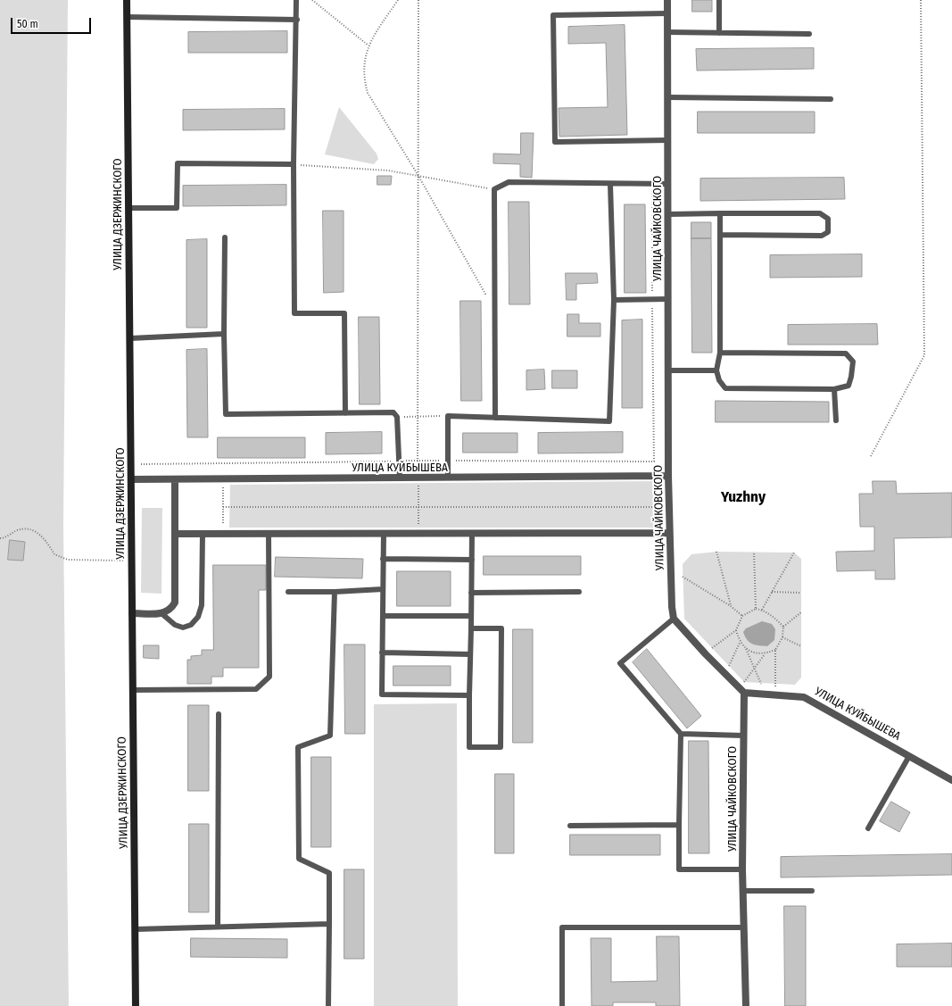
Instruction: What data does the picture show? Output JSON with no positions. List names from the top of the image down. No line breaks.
{"streets":{"main road":["УЛИЦА ДЗЕРЖИНСКОГО"],"street":["УЛИЦА ЧАЙКОВСКОГО","УЛИЦА КУЙБЫШЕВА"]},"crossings":[["УЛИЦА ДЗЕРЖИНСКОГО","УЛИЦА КУЙБЫШЕВА"],["УЛИЦА ЧАЙКОВСКОГО","УЛИЦА КУЙБЫШЕВА"]],"districts":["Yuzhny"],"scale_bar":"50 m"}
